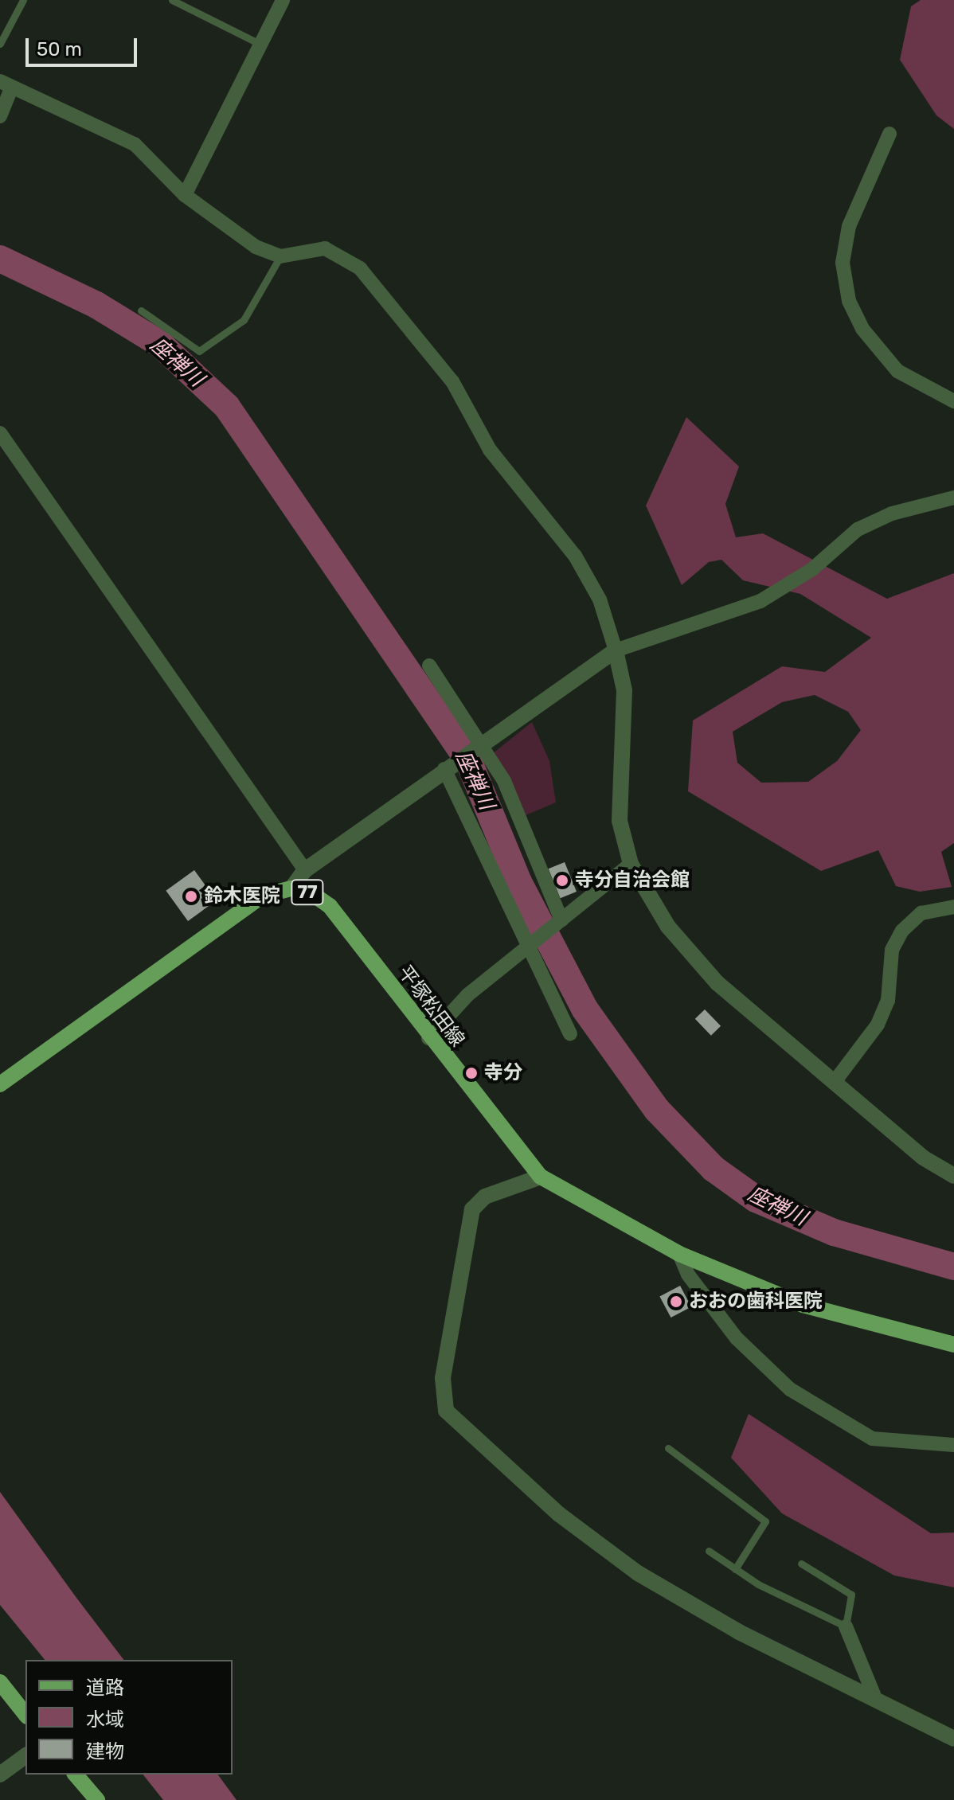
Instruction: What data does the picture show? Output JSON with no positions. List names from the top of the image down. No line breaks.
{"streets":{"main road":["77","平塚松田線"]},"crossings":[["77","平塚松田線"]],"water":["座禅川"],"places":["寺分自治会館","鈴木医院","寺分","おおの歯科医院"],"legend":["道路","水域","建物"],"scale_bar":"50 m"}
